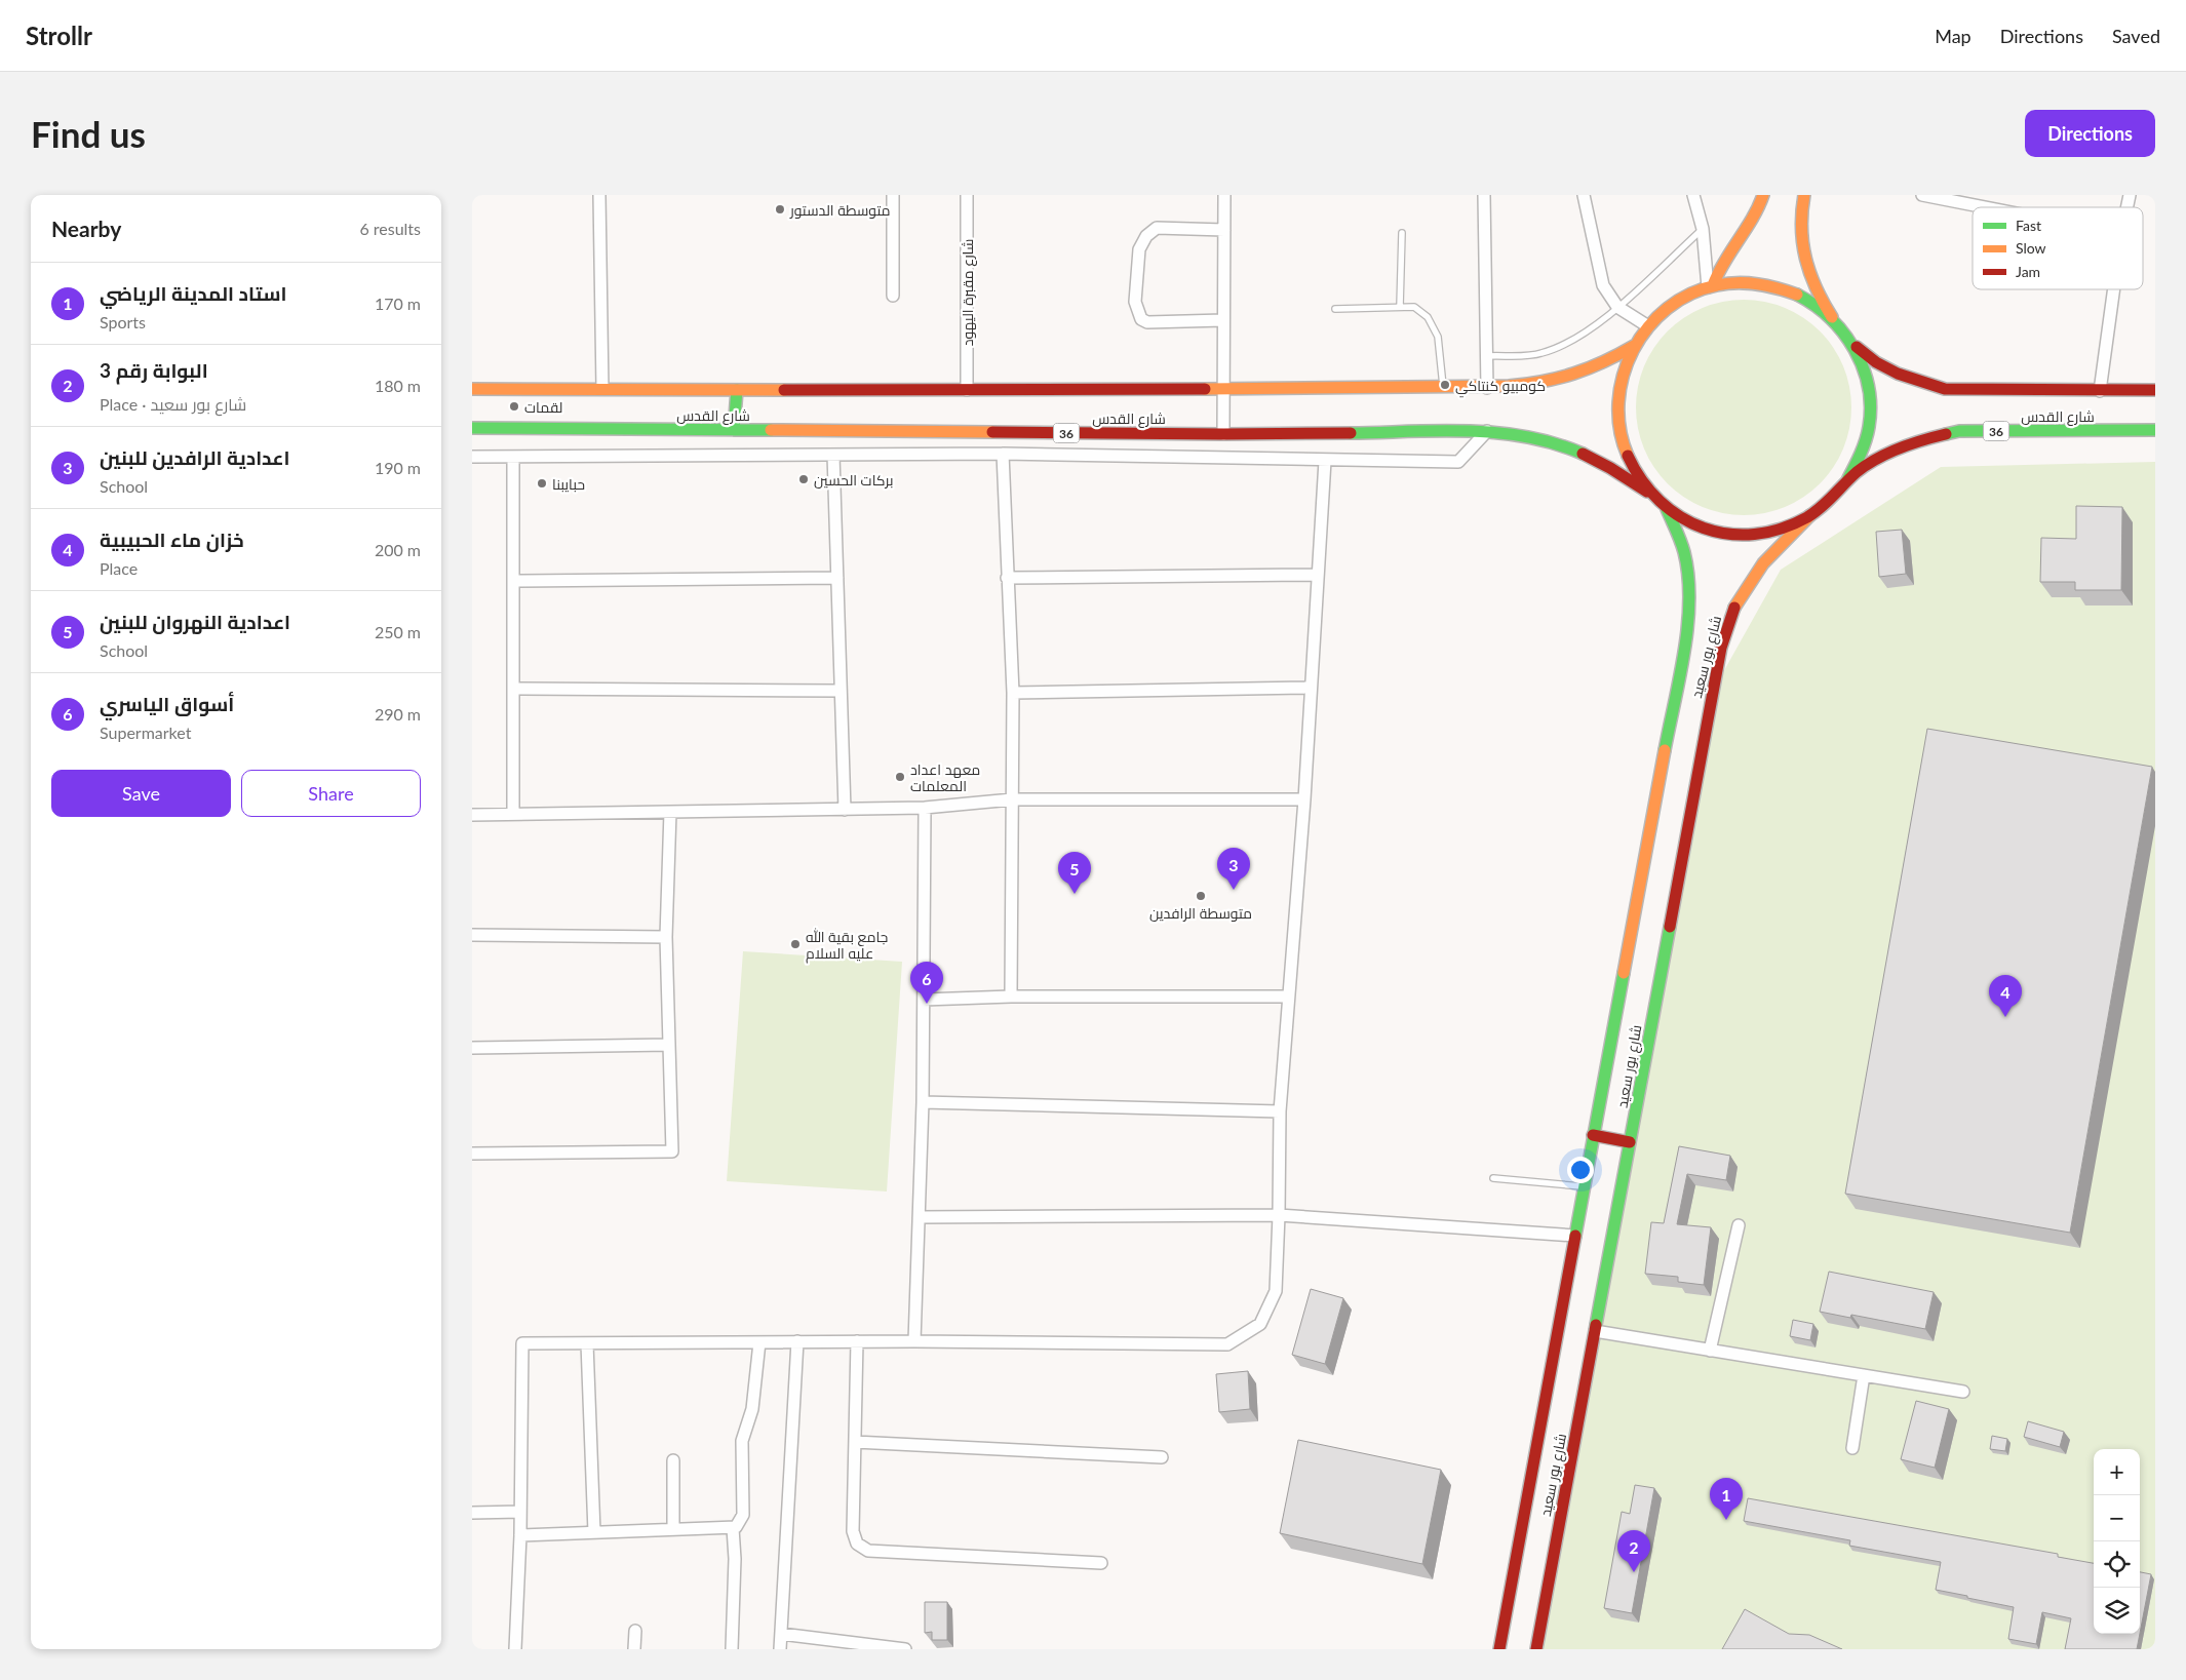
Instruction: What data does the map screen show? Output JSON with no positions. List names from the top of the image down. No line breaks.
{"streets":{"main road":["شارع القدس","36","شارع بور سعيد"],"street":["شارع مقبرة اليهود"]},"crossings":[["شارع مقبرة اليهود","شارع القدس"]],"places":["متوسطة الدستور","كومبيو كنتاكي","لقمات","بركات الحسين","حبايبنا","معهد اعداد المعلمات","متوسطة الرافدين","جامع بقية الله عليه السلام"],"legend":["Fast","Slow","Jam"],"page":{"header":"Strollr","nav":["Map","Directions","Saved"],"buttons":["Directions",["Save","Share"]],"title":"Find us","heading":["Nearby","6 results"],"list":[{"mark":"1","name":"استاد المدينة الرياضي","note":"Sports","value":"170 m"},{"mark":"2","name":"البوابة رقم 3","note":"Place · شارع بور سعيد","value":"180 m"},{"mark":"3","name":"اعدادية الرافدين للبنين","note":"School","value":"190 m"},{"mark":"4","name":"خزان ماء الحبيبية","note":"Place","value":"200 m"},{"mark":"5","name":"اعدادية النهروان للبنين","note":"School","value":"250 m"},{"mark":"6","name":"أسواق الياسري","note":"Supermarket","value":"290 m"}],"pins":["3","5","6","4","1","2"],"map_buttons":["+","−"]}}
